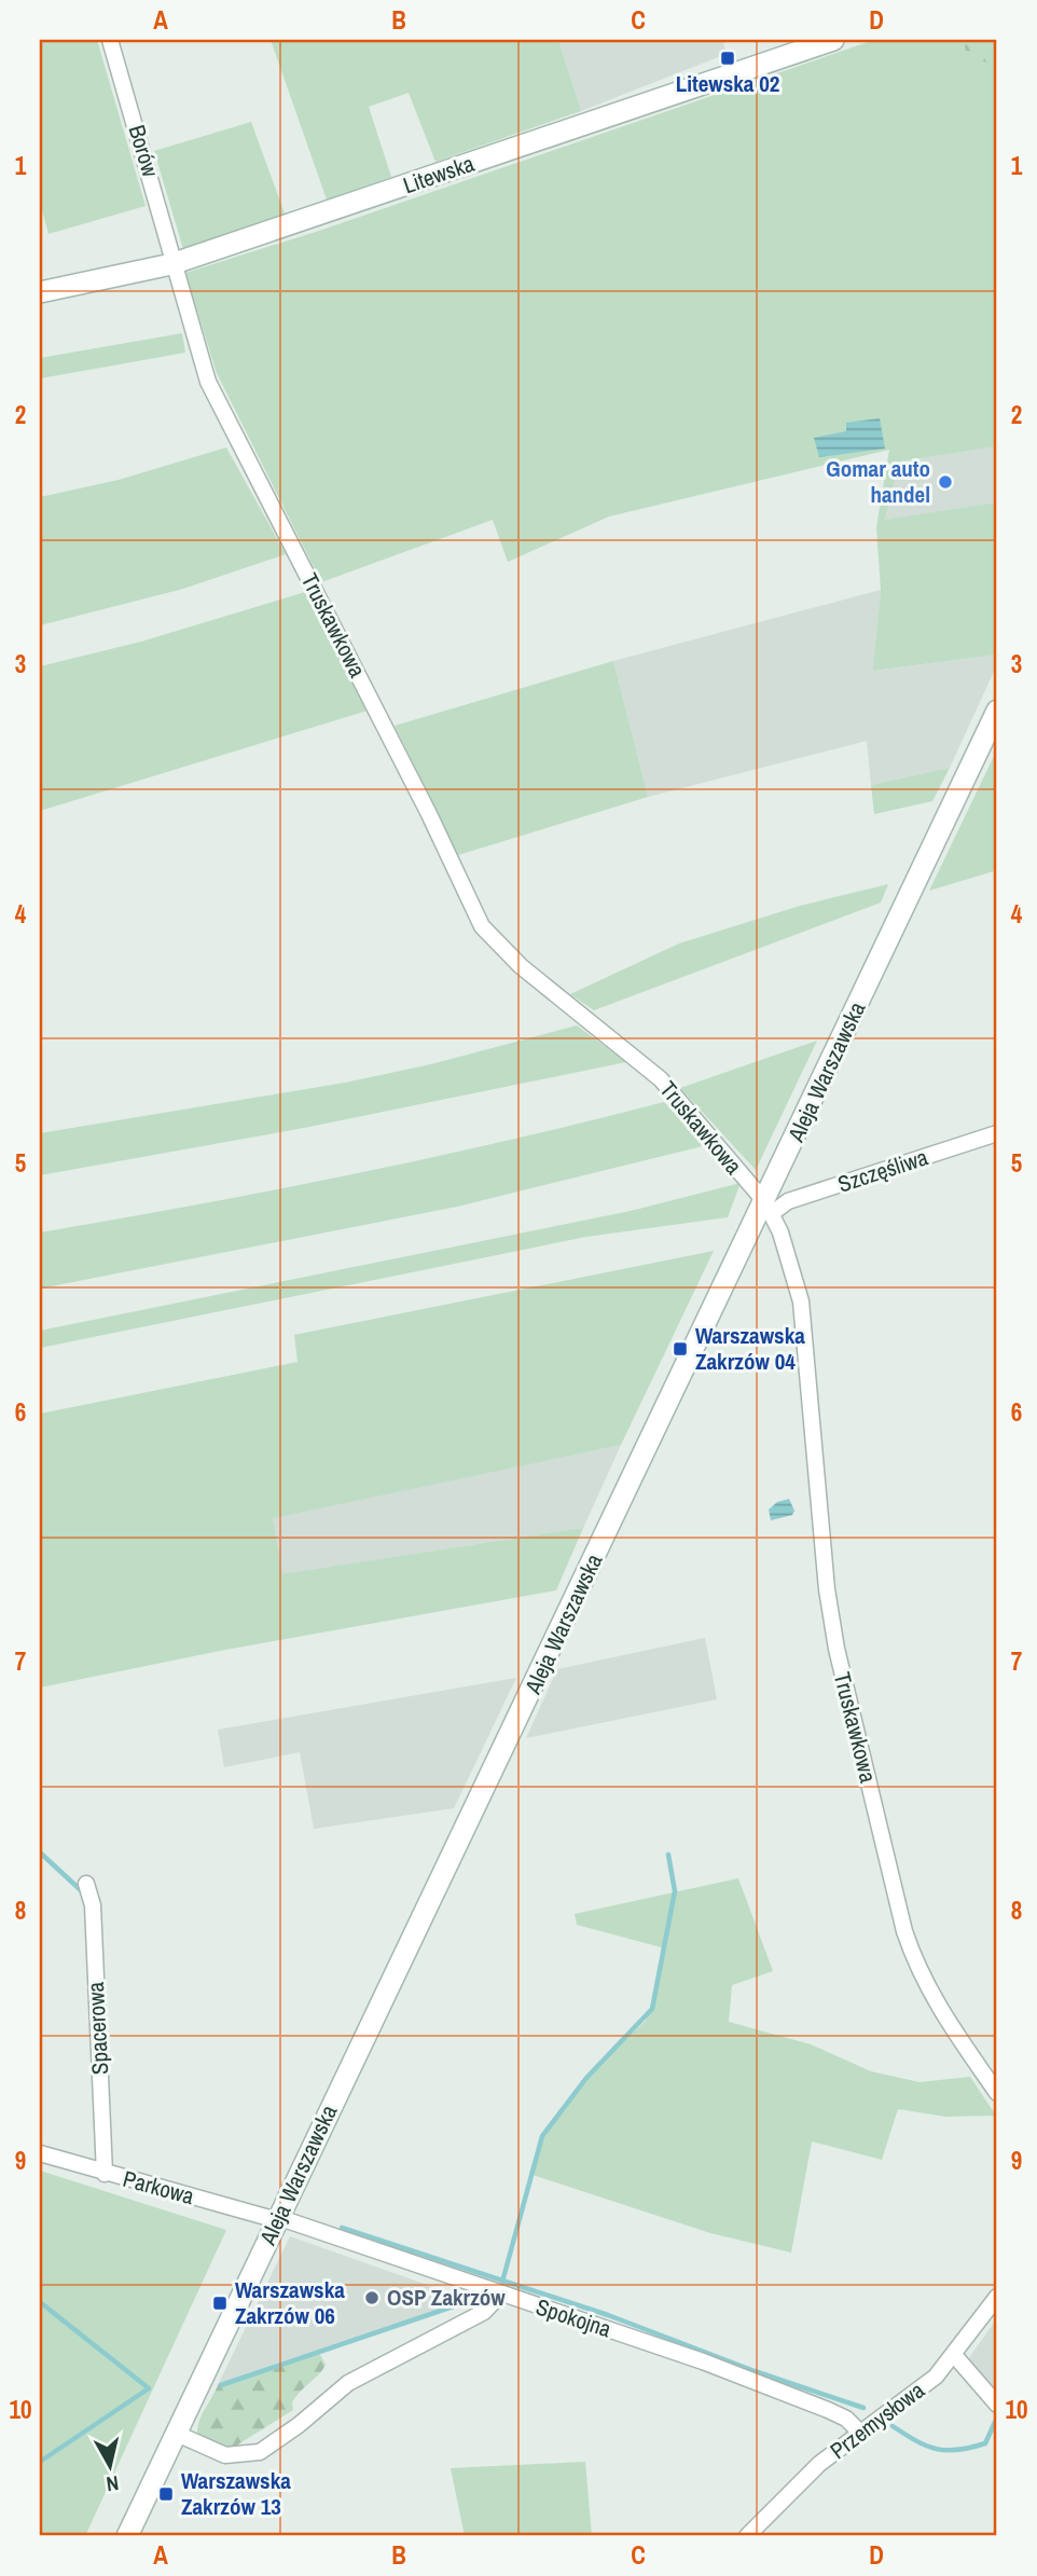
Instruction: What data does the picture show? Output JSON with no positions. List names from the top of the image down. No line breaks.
{"streets":{"street":["Borów","Litewska","Truskawkowa","Aleja Warszawska","Szczęśliwa","Spacerowa","Parkowa","Spokojna","Przemysłowa"]},"crossings":[["Borów","Litewska"],["Borów","Truskawkowa"],["Litewska","Truskawkowa"],["Truskawkowa","Aleja Warszawska"],["Truskawkowa","Szczęśliwa"],["Aleja Warszawska","Szczęśliwa"],["Aleja Warszawska","Parkowa"],["Aleja Warszawska","Spokojna"],["Spacerowa","Parkowa"],["Parkowa","Spokojna"],["Spokojna","Przemysłowa"]],"places":{"transit":["Litewska 02","Warszawska Zakrzów 04","Warszawska Zakrzów 06","Warszawska Zakrzów 13"],"other":["Gomar auto handel","OSP Zakrzów"]},"north":"bottom","grid":{"columns":["A","B","C","D"],"rows":["1","2","3","4","5","6","7","8","9","10"]}}
